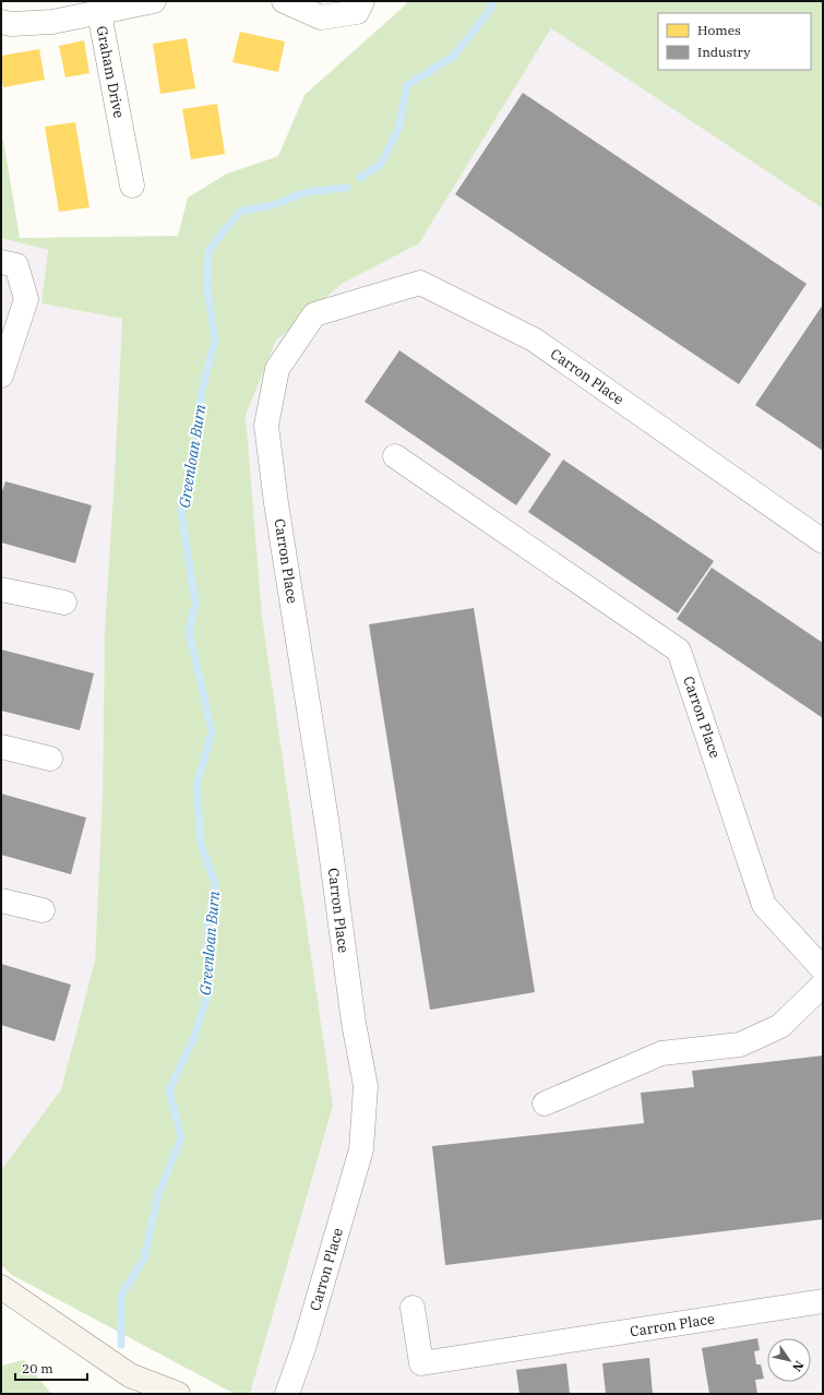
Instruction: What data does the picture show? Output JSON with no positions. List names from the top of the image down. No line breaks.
{"streets":{"street":["Graham Drive","Carron Place"]},"water":["Greenloan Burn"],"legend":["Homes","Industry"],"scale_bar":"20 m","north":"bottom right"}
